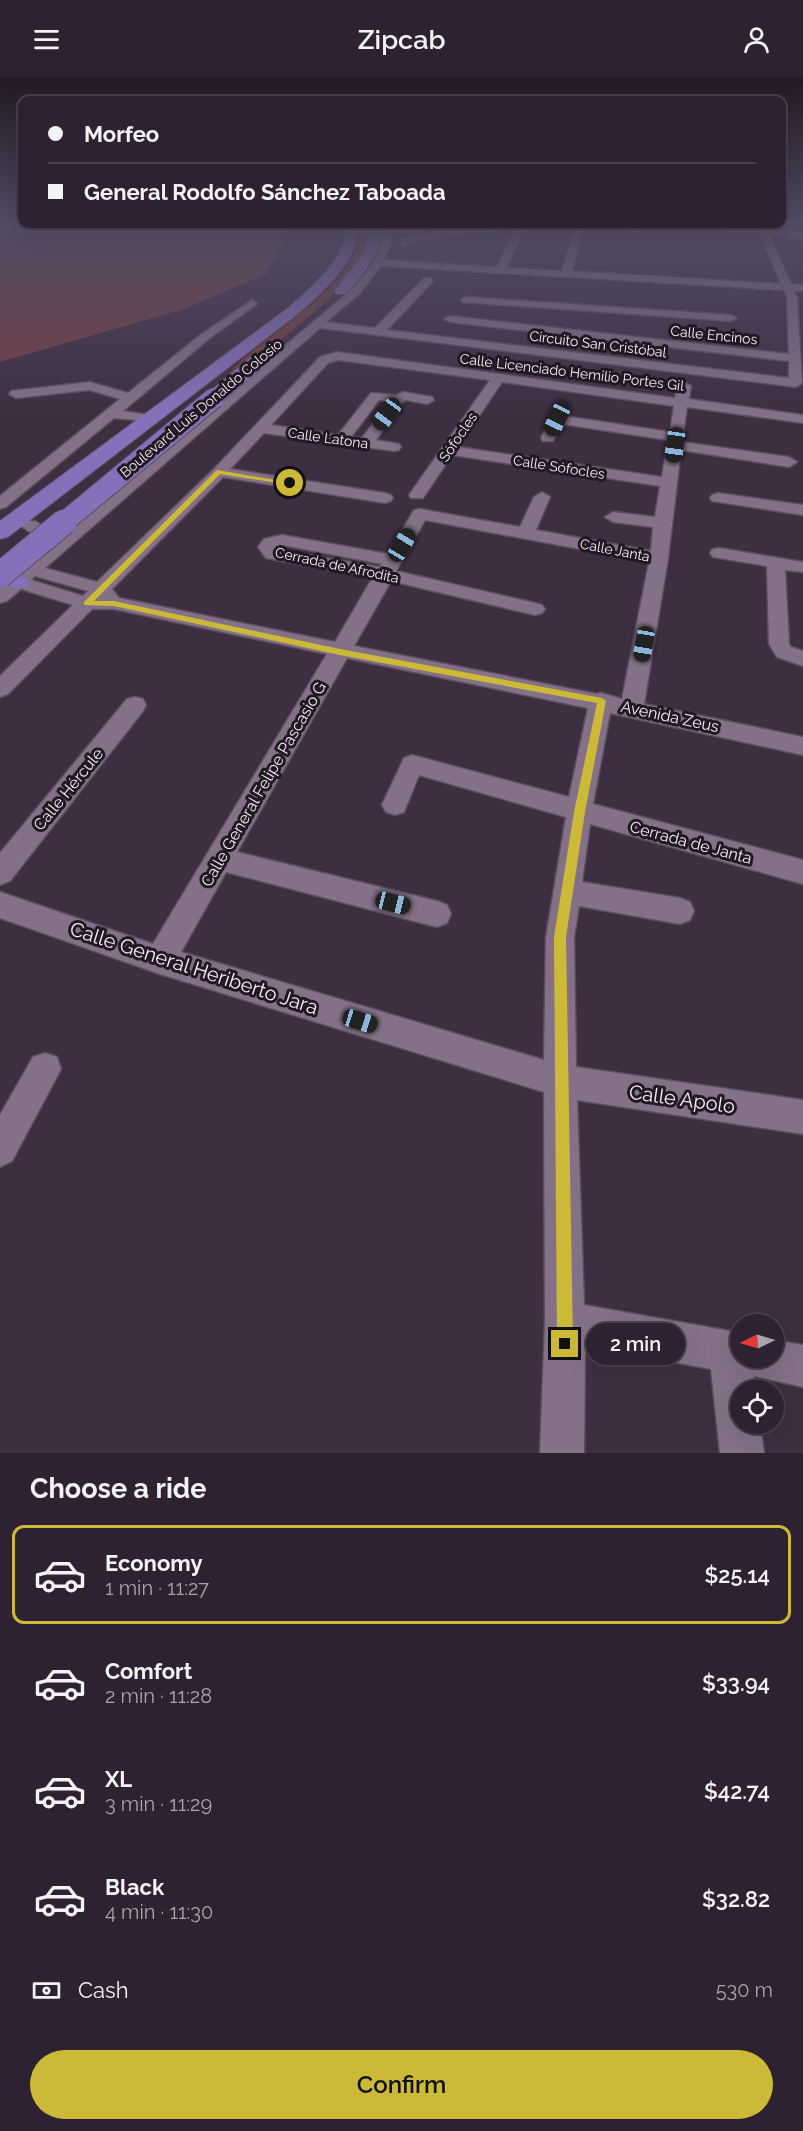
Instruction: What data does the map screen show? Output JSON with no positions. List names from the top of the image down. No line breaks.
{"streets":{"main road":["Boulevard Luis Donaldo Colosio"],"street":["Calle Encinos","Circuito San Cristóbal","Calle Licenciado Hemilio Portes Gil","Sófocles","Calle Latona","Calle Sófocles","Calle Janta","Cerrada de Afrodita","Avenida Zeus","Calle General Felipe Pascasio G","Calle Hércule","Cerrada de Janta","Calle General Heriberto Jara","Calle Apolo"]},"crossings":[["Calle Encinos","Circuito San Cristóbal"],["Calle Licenciado Hemilio Portes Gil","Sófocles"],["Calle Licenciado Hemilio Portes Gil","Calle Latona"],["Boulevard Luis Donaldo Colosio","Avenida Zeus"],["Sófocles","Calle Sófocles"],["Calle Janta","Avenida Zeus"],["Calle Janta","Calle General Felipe Pascasio G"],["Cerrada de Afrodita","Calle General Felipe Pascasio G"],["Avenida Zeus","Calle General Felipe Pascasio G"],["Calle General Felipe Pascasio G","Calle General Heriberto Jara"],["Calle General Heriberto Jara","Calle Apolo"]],"north":"left","page":{"header":"Zipcab","banner":["Morfeo","General Rodolfo Sánchez Taboada"],"bubble":"2 min","heading":"Choose a ride","list":[{"name":"Economy","note":"1 min · 11:27","value":"$25.14"},{"name":"Comfort","note":"2 min · 11:28","value":"$33.94"},{"name":"XL","note":"3 min · 11:29","value":"$42.74"},{"name":"Black","note":"4 min · 11:30","value":"$32.82"}],"pay":["Cash","530 m"],"buttons":"Confirm"}}
